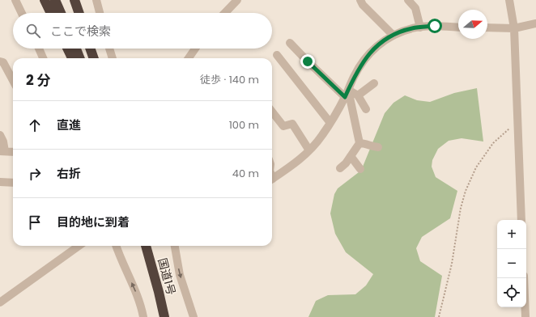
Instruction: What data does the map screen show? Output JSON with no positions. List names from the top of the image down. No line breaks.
{"streets":{"highway":["国道1号"]},"north":"right","page":{"search":"ここで検索","heading":["2 分","徒歩 · 140 m"],"list":[["直進","100 m"],["右折","40 m"],"目的地に到着"],"map_buttons":["+","−"]}}
